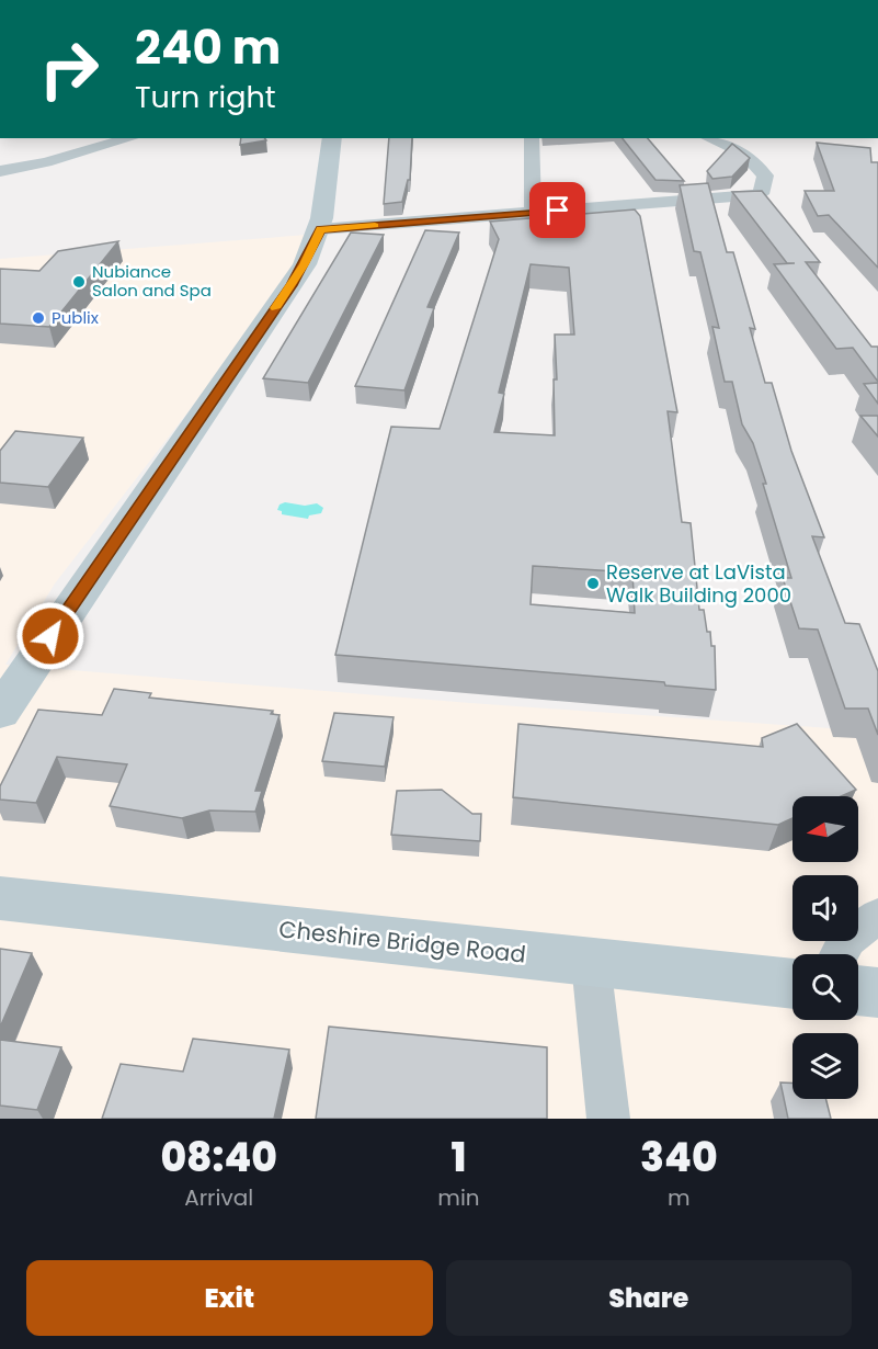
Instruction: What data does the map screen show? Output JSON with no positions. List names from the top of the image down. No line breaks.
{"streets":{"main road":["Cheshire Bridge Road"]},"places":["Nubiance Salon and Spa","Publix","Reserve at LaVista Walk Building 2000"],"north":"left","page":{"turn":["240 m","Turn right"],"eta":["08:40","Arrival","1","min","340","m"],"buttons":["Exit","Share"]}}
